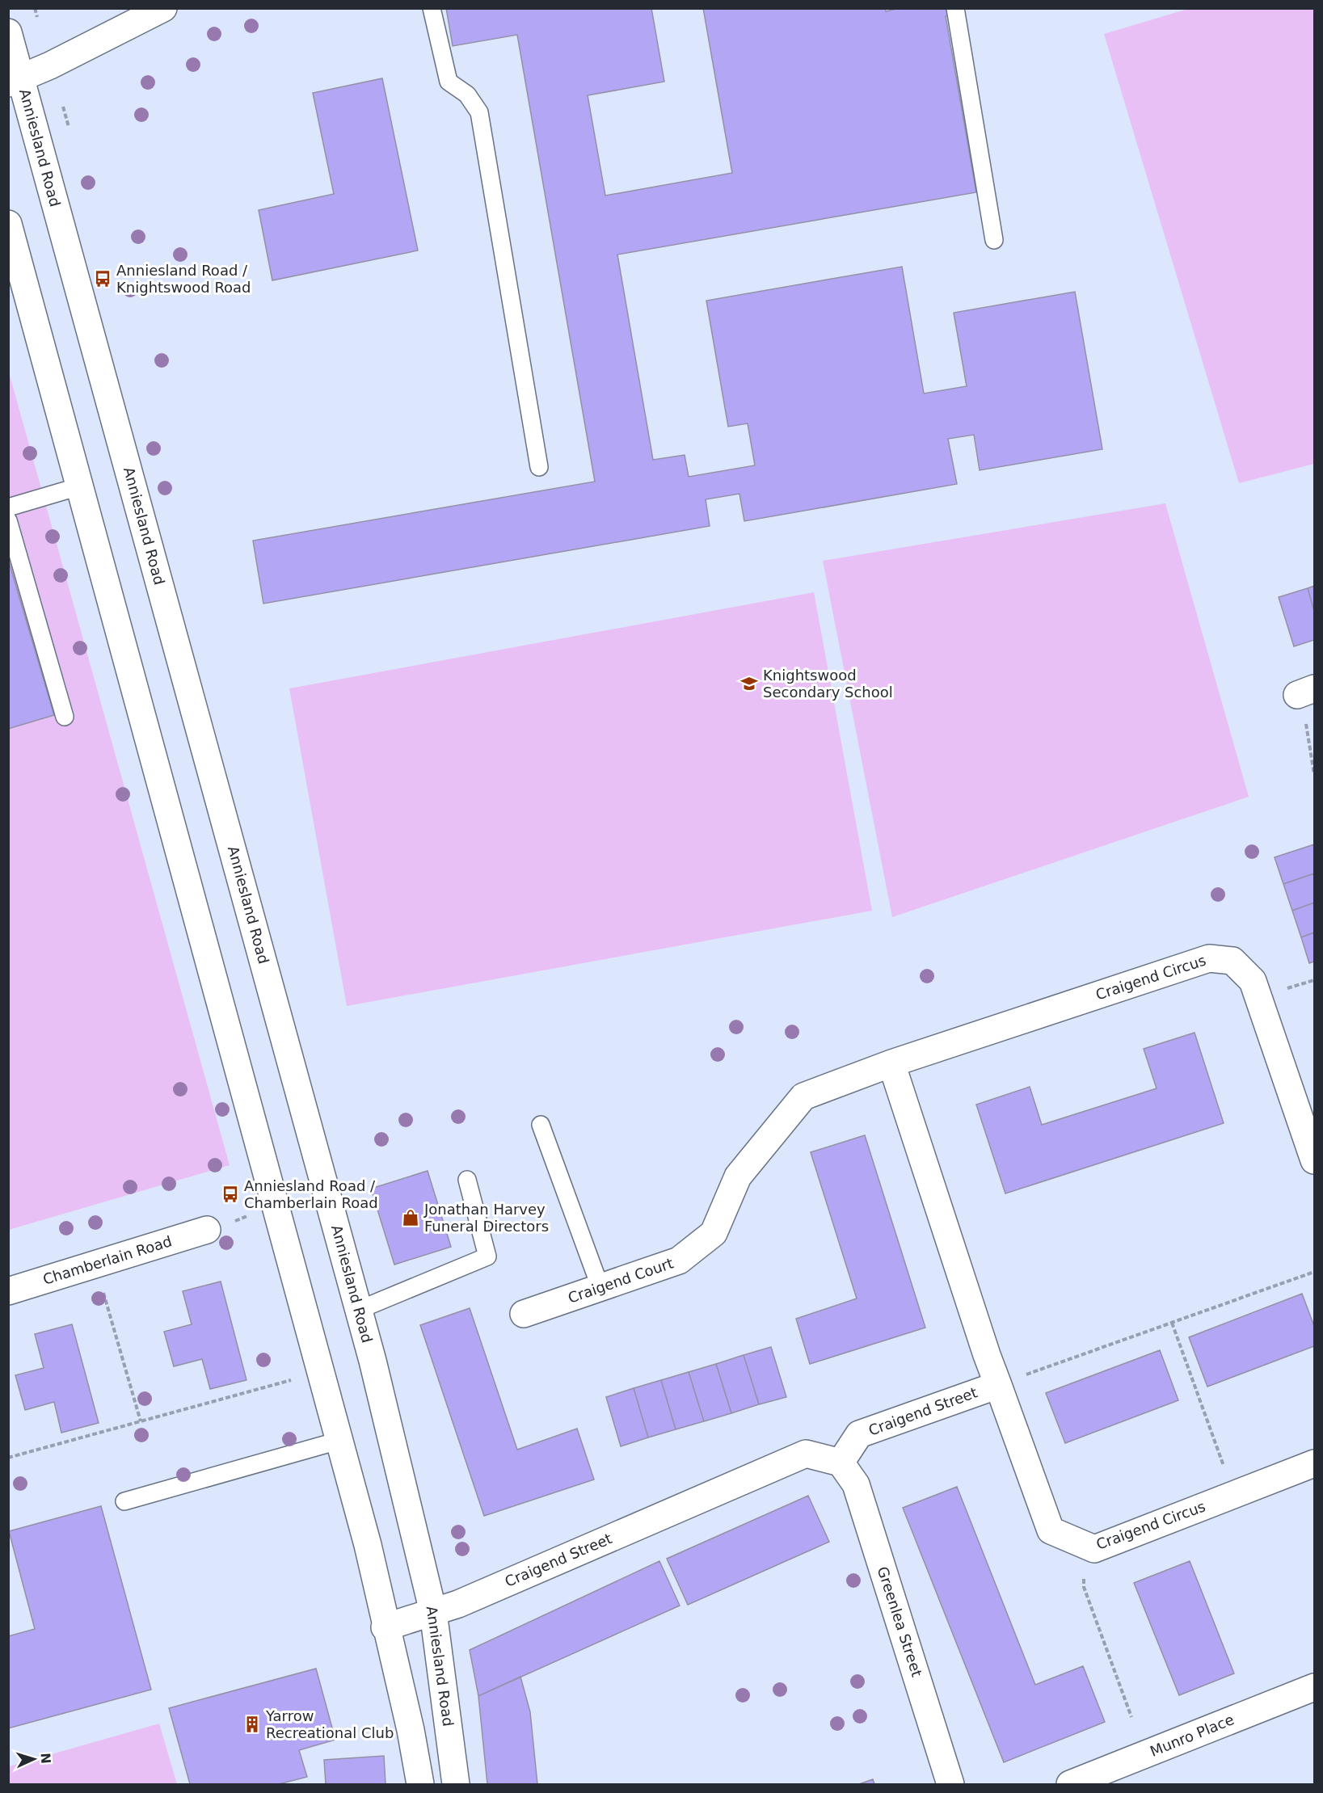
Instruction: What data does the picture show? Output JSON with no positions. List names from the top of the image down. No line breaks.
{"streets":{"street":["Anniesland Road","Craigend Circus","Chamberlain Road","Craigend Court","Craigend Street","Greenlea Street","Munro Place"]},"crossings":[["Anniesland Road","Craigend Street"],["Craigend Circus","Craigend Court"],["Craigend Circus","Craigend Street"],["Craigend Street","Greenlea Street"]],"places":{"bus stop":["Anniesland Road / Knightswood Road","Anniesland Road / Chamberlain Road"],"school or university":["Knightswood Secondary School"],"shop":["Jonathan Harvey Funeral Directors"],"building":["Yarrow Recreational Club"]},"north":"right"}
